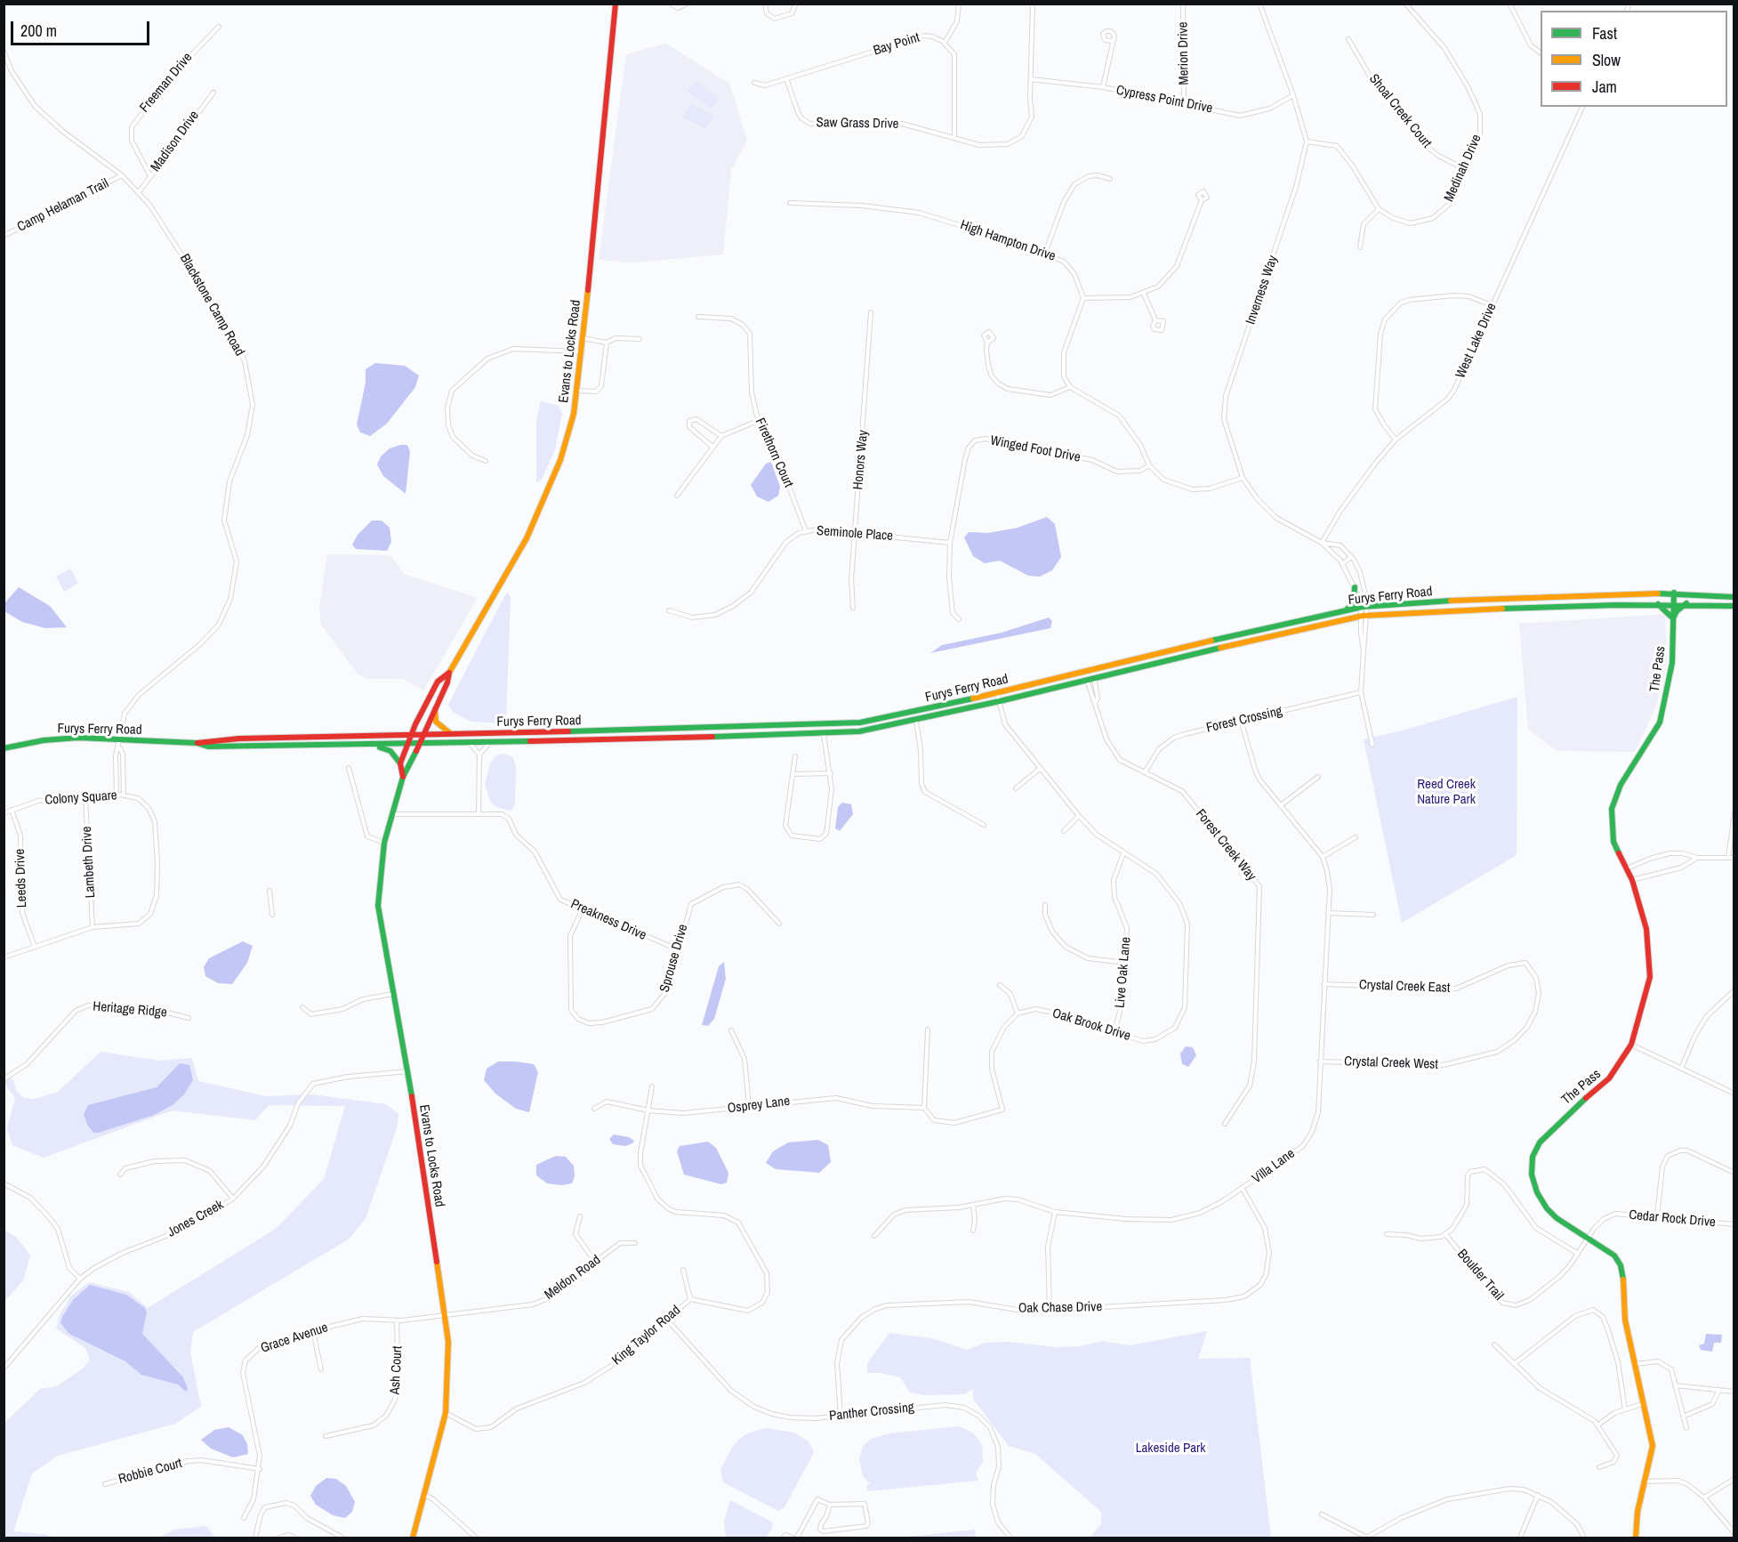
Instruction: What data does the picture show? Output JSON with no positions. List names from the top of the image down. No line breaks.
{"streets":{"main road":["Evans to Locks Road","Furys Ferry Road","The Pass"],"street":["Bay Point","Merion Drive","Freeman Drive","Cypress Point Drive","Shoal Creek Court","Saw Grass Drive","Madison Drive","Medinah Drive","Camp Helaman Trail","High Hampton Drive","Inverness Way","Blackstone Camp Road","West Lake Drive","Winged Foot Drive","Firethorn Court","Honors Way","Seminole Place","Forest Crossing","Colony Square","Forest Creek Way","Lambeth Drive","Leeds Drive","Preakness Drive","Sprouse Drive","Live Oak Lane","Crystal Creek East","Heritage Ridge","Oak Brook Drive","Crystal Creek West","Osprey Lane","Villa Lane","Jones Creek","Cedar Rock Drive","Boulder Trail","Meldon Road","Oak Chase Drive","King Taylor Road","Grace Avenue","Ash Court","Panther Crossing","Robbie Court"]},"crossings":[["Bay Point","Saw Grass Drive"],["Merion Drive","Cypress Point Drive"],["Freeman Drive","Madison Drive"],["Cypress Point Drive","Saw Grass Drive"],["Cypress Point Drive","Inverness Way"],["Shoal Creek Court","Medinah Drive"],["Madison Drive","Blackstone Camp Road"],["Camp Helaman Trail","Blackstone Camp Road"],["Inverness Way","West Lake Drive"],["Inverness Way","Furys Ferry Road"],["Inverness Way","Forest Crossing"],["Blackstone Camp Road","Furys Ferry Road"],["Evans to Locks Road","Furys Ferry Road"],["Evans to Locks Road","Preakness Drive"],["Evans to Locks Road","Jones Creek"],["Evans to Locks Road","Meldon Road"],["Evans to Locks Road","King Taylor Road"],["Evans to Locks Road","Grace Avenue"],["Winged Foot Drive","Seminole Place"],["Firethorn Court","Seminole Place"],["Honors Way","Seminole Place"],["Furys Ferry Road","The Pass"],["Furys Ferry Road","Forest Creek Way"],["Furys Ferry Road","Oak Brook Drive"],["The Pass","Cedar Rock Drive"],["The Pass","Boulder Trail"],["Forest Crossing","Forest Creek Way"],["Forest Crossing","Villa Lane"],["Colony Square","Lambeth Drive"],["Colony Square","Leeds Drive"],["Preakness Drive","Sprouse Drive"],["Live Oak Lane","Oak Brook Drive"],["Crystal Creek East","Crystal Creek West"],["Crystal Creek East","Villa Lane"],["Crystal Creek West","Villa Lane"],["Osprey Lane","King Taylor Road"],["Villa Lane","Oak Chase Drive"],["Cedar Rock Drive","Boulder Trail"],["Meldon Road","Grace Avenue"],["Oak Chase Drive","Panther Crossing"],["King Taylor Road","Panther Crossing"],["Grace Avenue","Ash Court"],["Grace Avenue","Robbie Court"]],"parks":["Reed Creek Nature Park","Lakeside Park"],"legend":["Fast","Slow","Jam"],"scale_bar":"200 m"}
